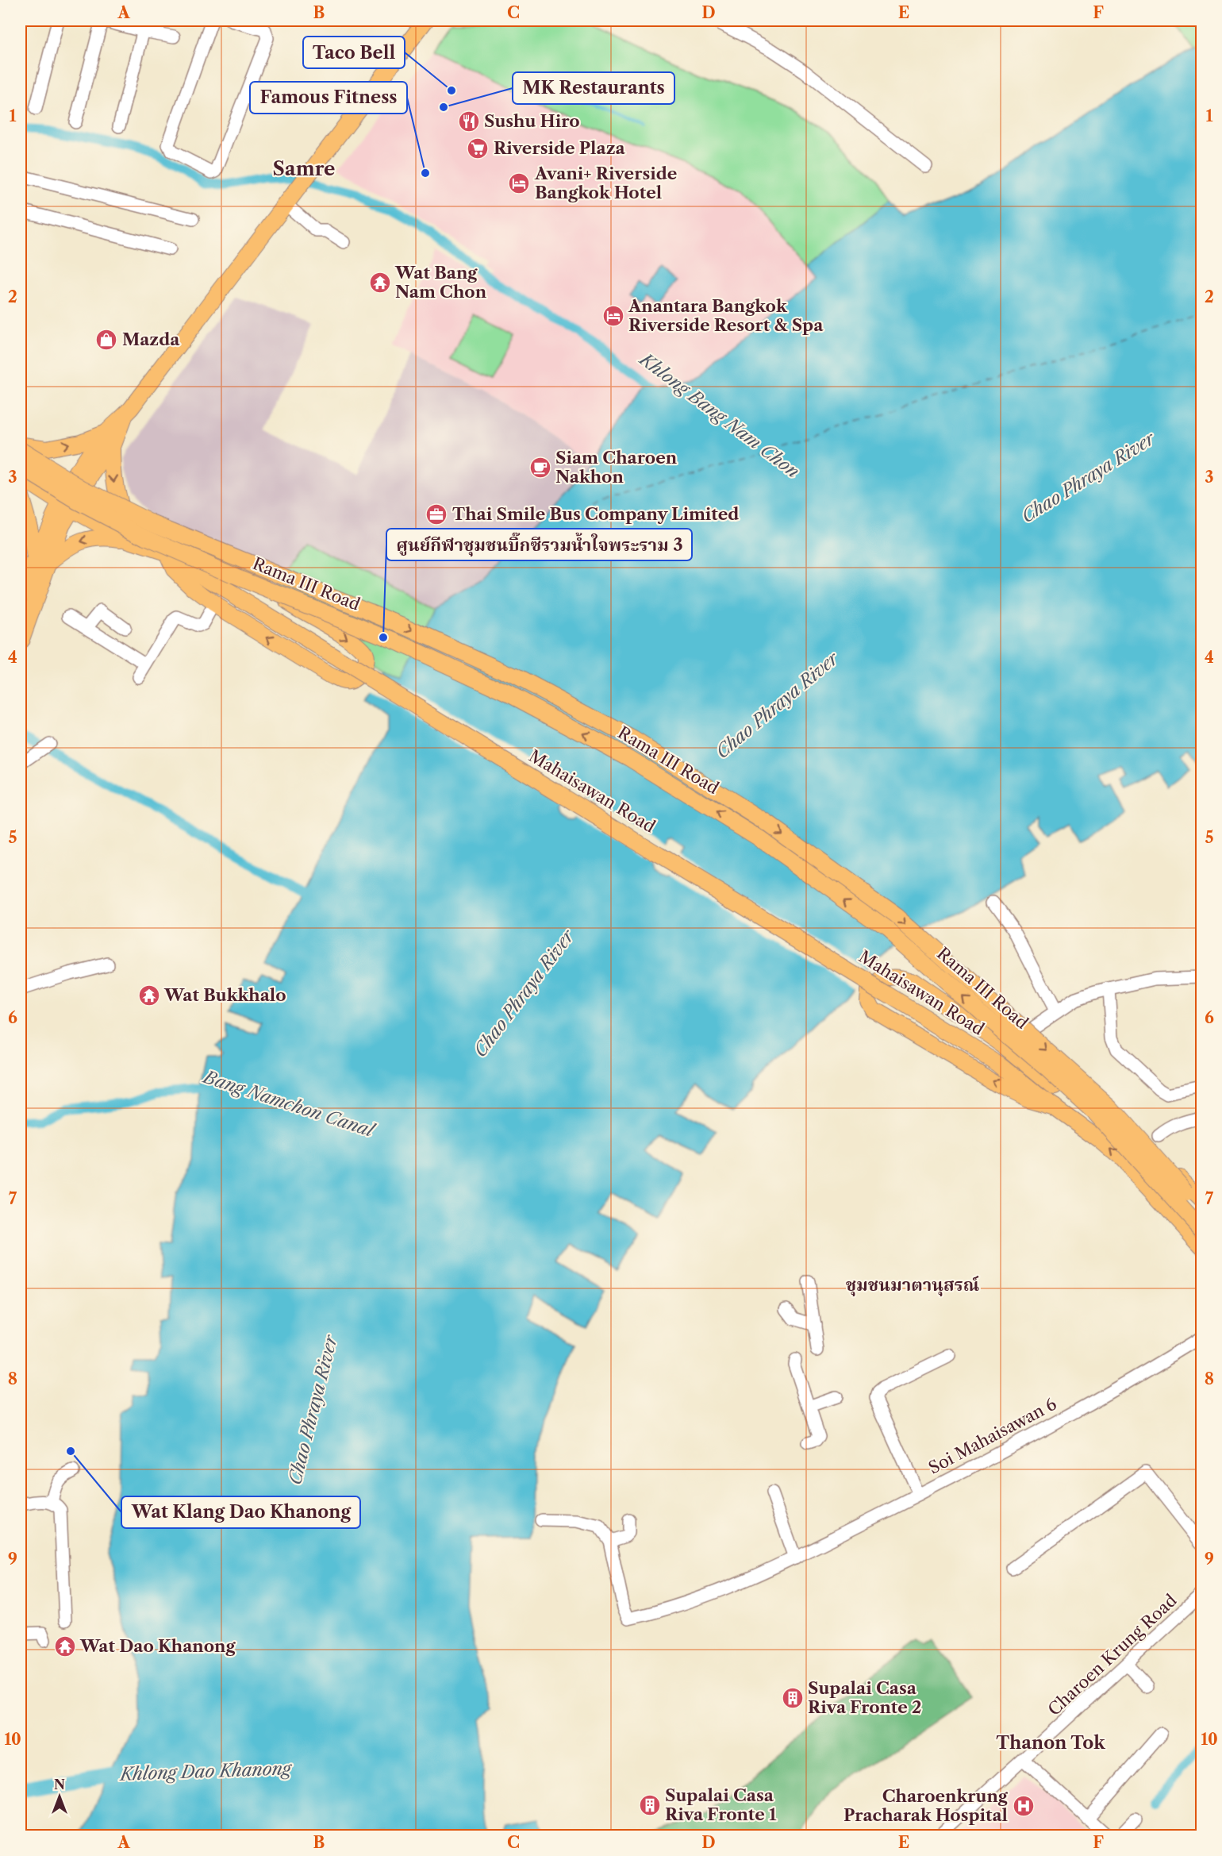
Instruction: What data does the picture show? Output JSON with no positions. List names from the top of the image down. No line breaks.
{"streets":{"main road":["Rama III Road","Mahaisawan Road"],"street":["Soi Mahaisawan 6","Charoen Krung Road"]},"crossings":[["Rama III Road","Mahaisawan Road"]],"districts":["Samre","ชุมชนมาตานุสรณ์","Thanon Tok"],"water":["Khlong Bang Nam Chon","Chao Phraya River","Bang Namchon Canal","Khlong Dao Khanong"],"places":{"other":["Taco Bell","MK Restaurants","Famous Fitness","ศูนย์กีฬาชุมชนบิ๊กซีรวมน้ำใจพระราม 3","Wat Klang Dao Khanong"],"restaurant":["Sushu Hiro"],"supermarket":["Riverside Plaza"],"hotel":["Avani+ Riverside Bangkok Hotel","Anantara Bangkok Riverside Resort & Spa"],"temple":["Wat Bang Nam Chon","Wat Bukkhalo","Wat Dao Khanong"],"shop":["Mazda"],"cafe":["Siam Charoen Nakhon"],"office":["Thai Smile Bus Company Limited"],"building":["Supalai Casa Riva Fronte 2","Supalai Casa Riva Fronte 1"],"hospital":["Charoenkrung Pracharak Hospital"]},"north":"top","grid":{"columns":["A","B","C","D","E","F"],"rows":["1","2","3","4","5","6","7","8","9","10"]}}
